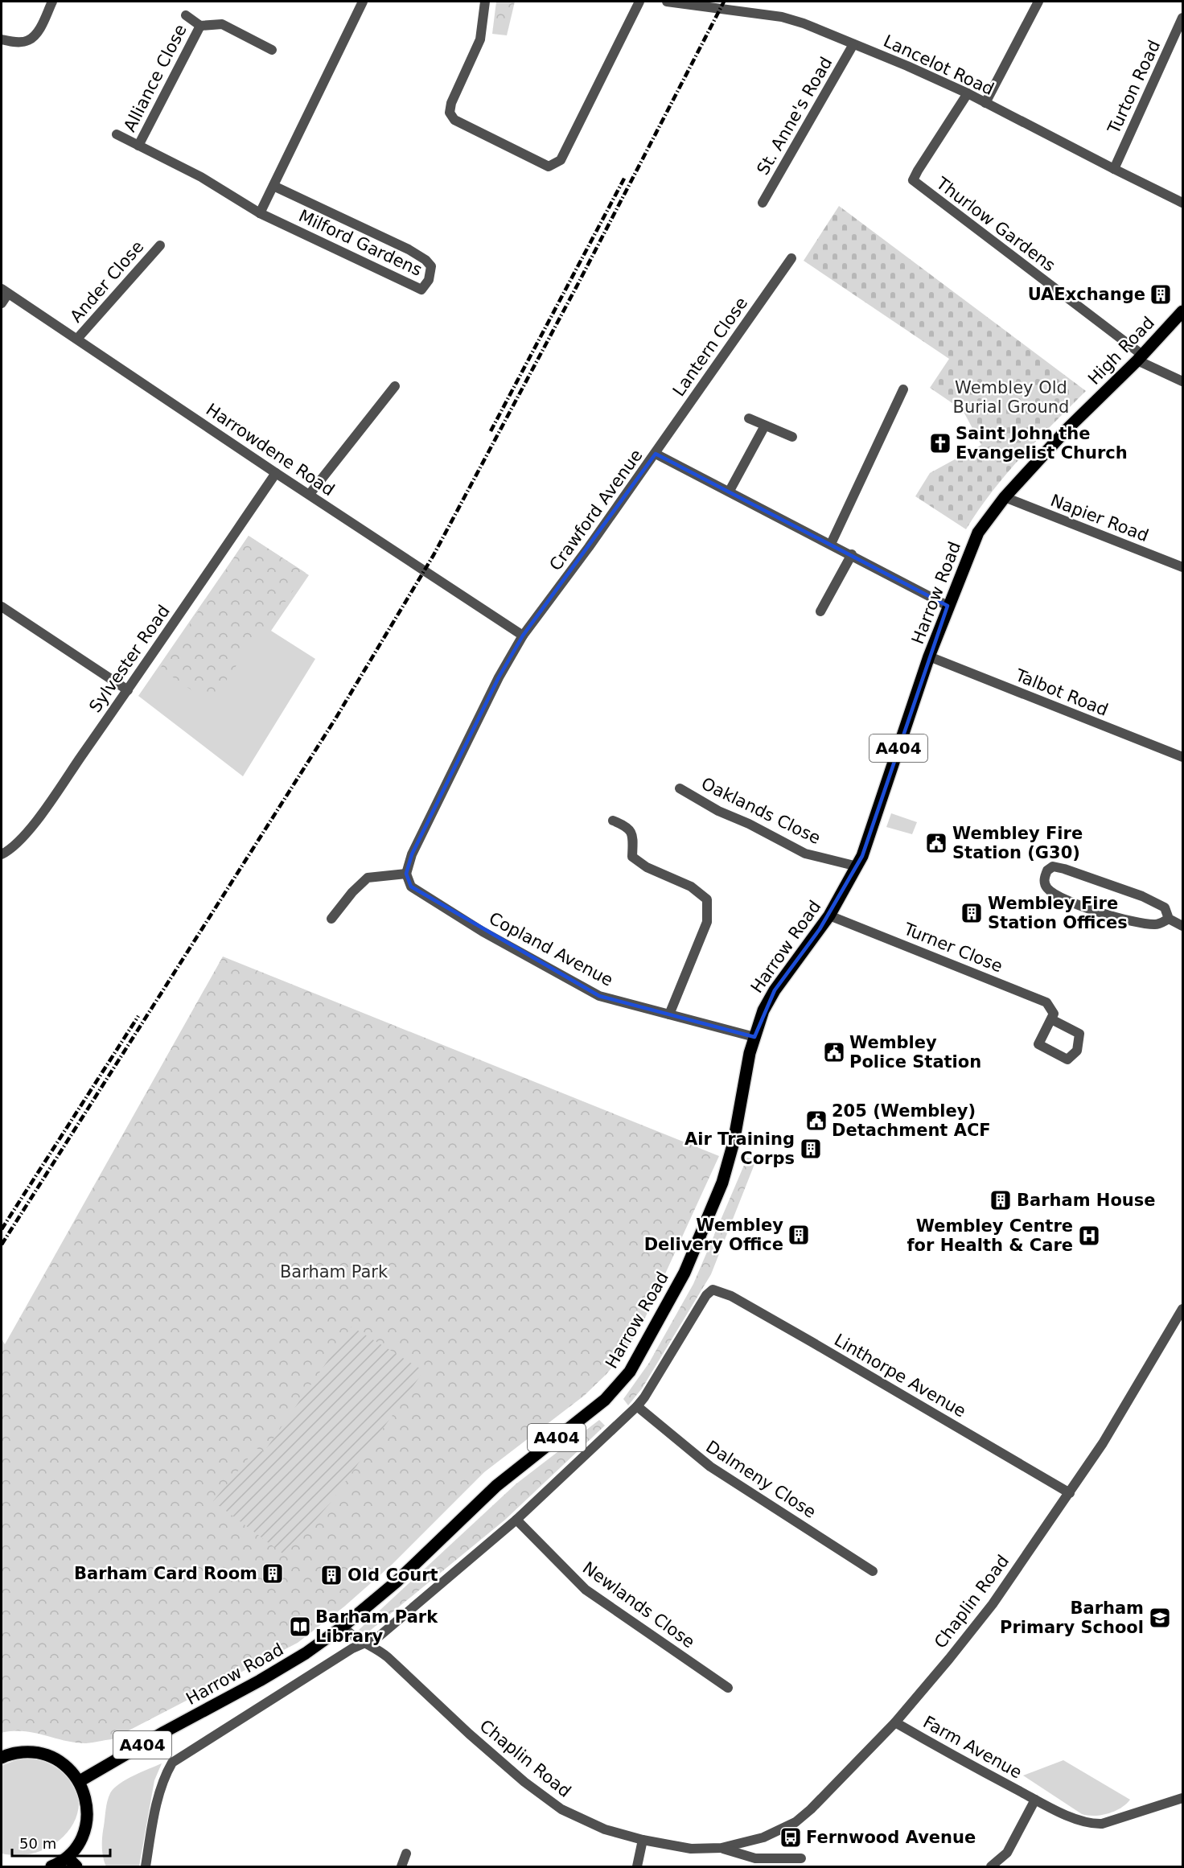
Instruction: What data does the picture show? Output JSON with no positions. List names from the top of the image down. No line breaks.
{"streets":{"main road":["High Road","Harrow Road","A404"],"street":["Lancelot Road","Alliance Close","Turton Road","St. Anne's Road","Thurlow Gardens","Milford Gardens","Ander Close","Lantern Close","Harrowdene Road","Crawford Avenue","Napier Road","Sylvester Road","Talbot Road","Oaklands Close","Turner Close","Copland Avenue","Linthorpe Avenue","Dalmeny Close","Chaplin Road","Newlands Close","Farm Avenue"]},"crossings":[["Lancelot Road","Turton Road"],["Lancelot Road","St. Anne's Road"],["Lancelot Road","Thurlow Gardens"],["Alliance Close","Milford Gardens"],["Thurlow Gardens","High Road"],["Ander Close","Harrowdene Road"],["Lantern Close","Crawford Avenue"],["High Road","Napier Road"],["High Road","Harrow Road"],["Harrowdene Road","Crawford Avenue"],["Harrowdene Road","Sylvester Road"],["Crawford Avenue","Harrow Road"],["Crawford Avenue","Copland Avenue"],["Napier Road","Harrow Road"],["Harrow Road","Talbot Road"],["Harrow Road","Oaklands Close"],["Harrow Road","Turner Close"],["Harrow Road","Copland Avenue"],["Harrow Road","Chaplin Road"],["Linthorpe Avenue","Dalmeny Close"],["Linthorpe Avenue","Chaplin Road"],["Chaplin Road","Farm Avenue"]],"parks":["Wembley Old Burial Ground","Barham Park"],"places":{"building":["UAExchange","Wembley Fire Station Offices","Air Training Corps","Barham House","Wembley Delivery Office","Barham Card Room","Old Court"],"church":["Saint John the Evangelist Church"],"public building":["Wembley Fire Station (G30)","Wembley Police Station","205 (Wembley) Detachment ACF"],"hospital":["Wembley Centre for Health & Care"],"school or university":["Barham Primary School"],"library":["Barham Park Library"],"bus stop":["Fernwood Avenue"]},"scale_bar":"50 m"}
